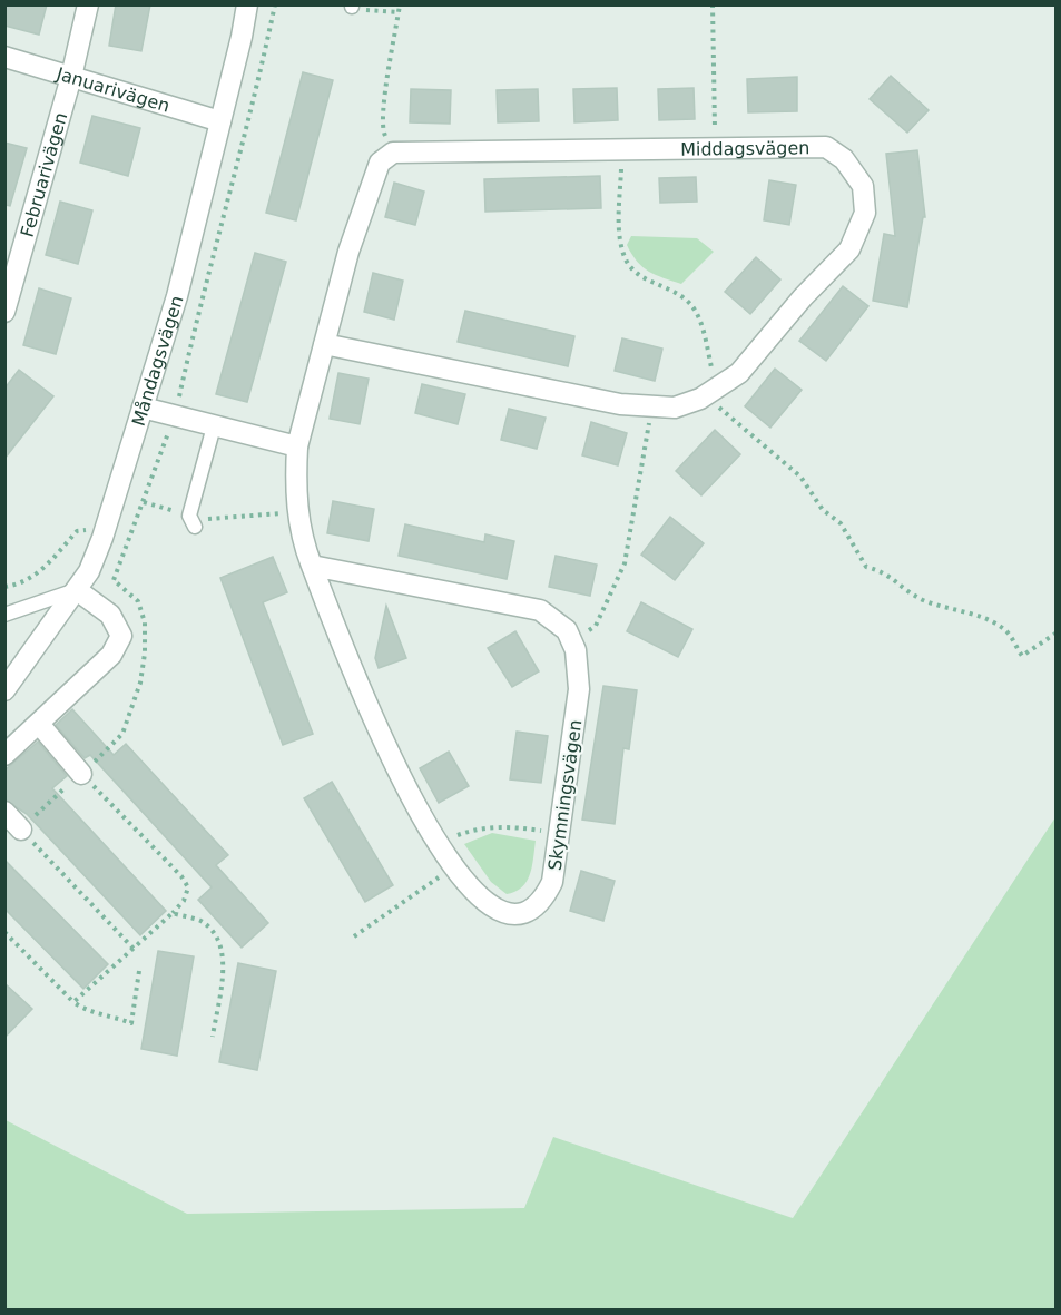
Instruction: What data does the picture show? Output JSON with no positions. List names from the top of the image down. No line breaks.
{"streets":{"street":["Januarivägen","Middagsvägen","Februarivägen","Måndagsvägen","Skymningsvägen"]},"crossings":[["Januarivägen","Februarivägen"],["Januarivägen","Måndagsvägen"]]}
